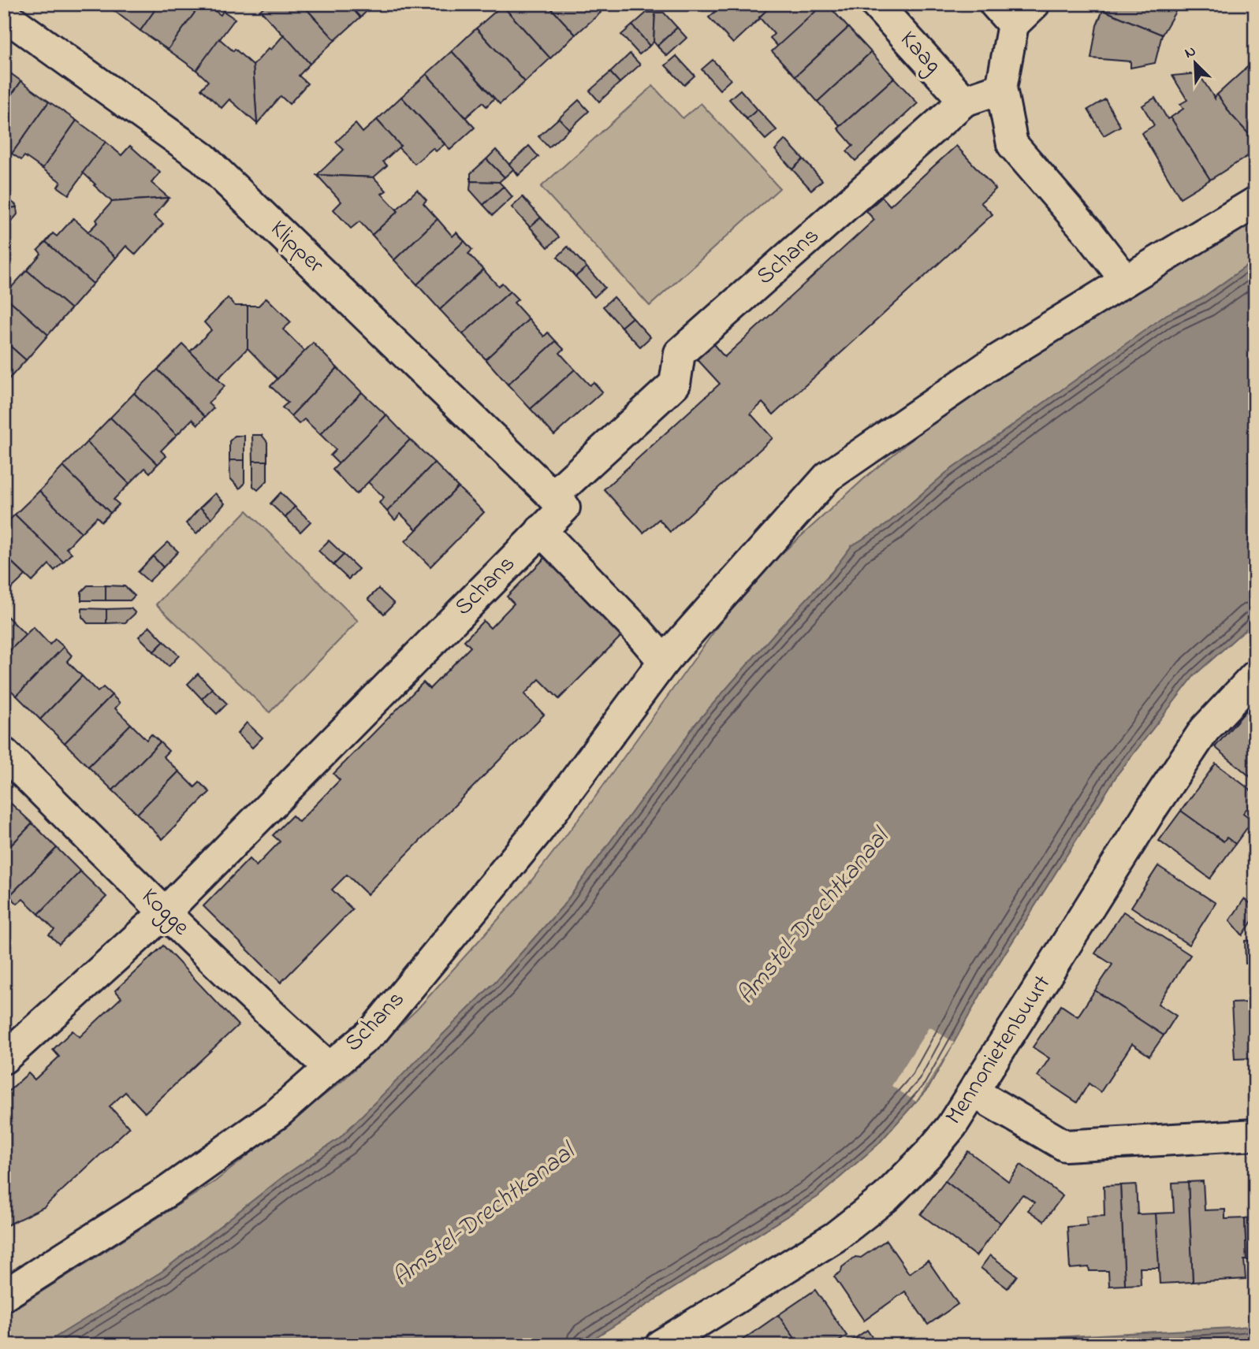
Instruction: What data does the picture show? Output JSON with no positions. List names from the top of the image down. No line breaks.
{"streets":{"street":["Kaag","Klipper","Schans","Kogge","Mennonietenbuurt"]},"crossings":[["Kaag","Schans"],["Klipper","Schans"],["Schans","Kogge"]],"water":["Amstel-Drechtkanaal"],"north":"top left"}
